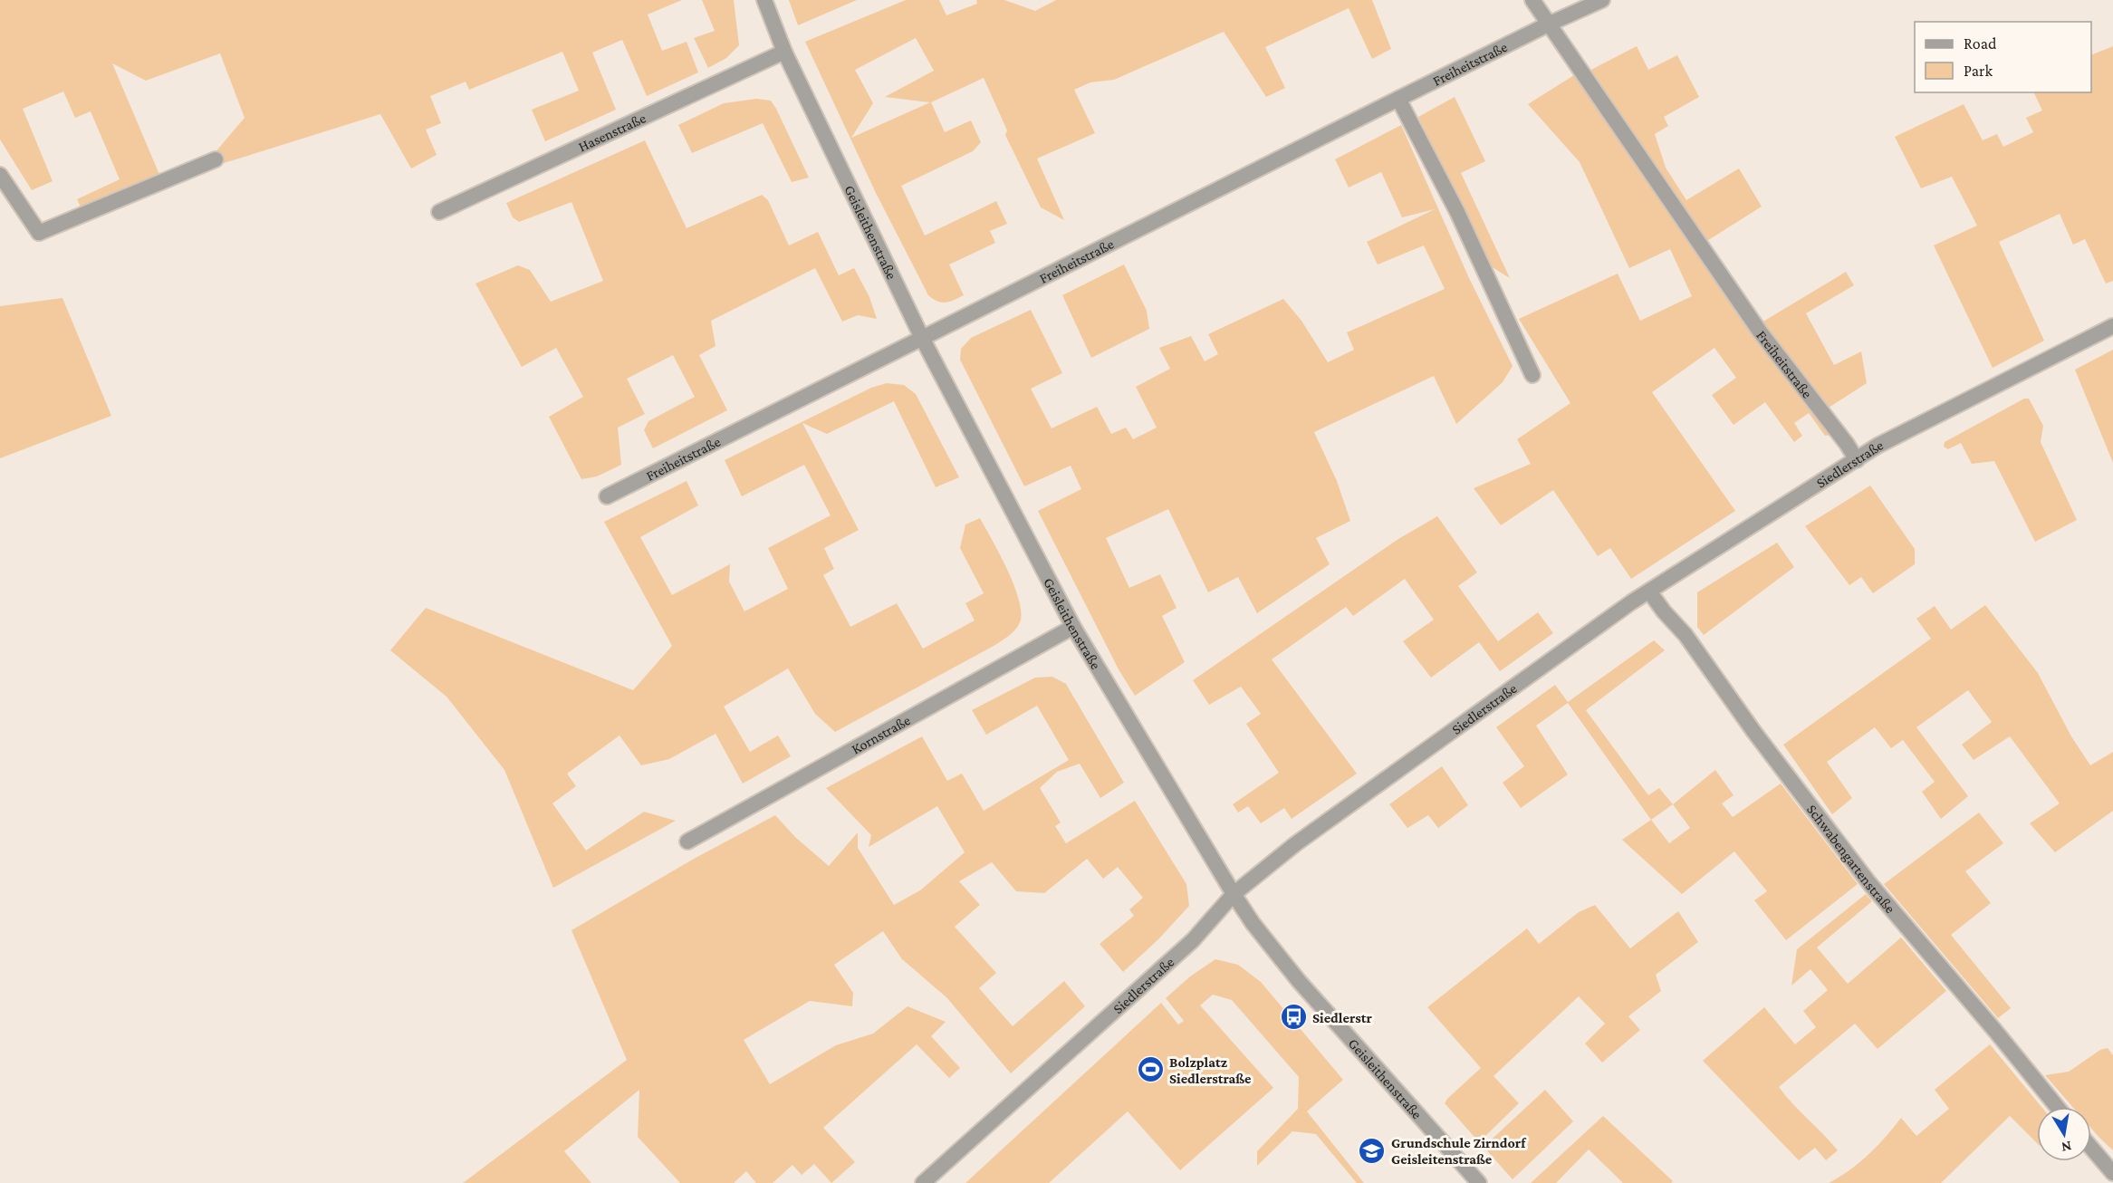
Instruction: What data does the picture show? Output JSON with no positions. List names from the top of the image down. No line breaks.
{"streets":{"street":["Freiheitstraße","Hasenstraße","Geisleithenstraße","Siedlerstraße","Kornstraße","Schwabengartenstraße"]},"crossings":[["Freiheitstraße","Geisleithenstraße"],["Freiheitstraße","Siedlerstraße"],["Hasenstraße","Geisleithenstraße"],["Geisleithenstraße","Siedlerstraße"],["Geisleithenstraße","Kornstraße"],["Siedlerstraße","Schwabengartenstraße"]],"places":{"bus stop":["Siedlerstr"],"sports":["Bolzplatz Siedlerstraße"],"school or university":["Grundschule Zirndorf Geisleitenstraße"]},"legend":["Road","Park"],"north":"bottom"}
